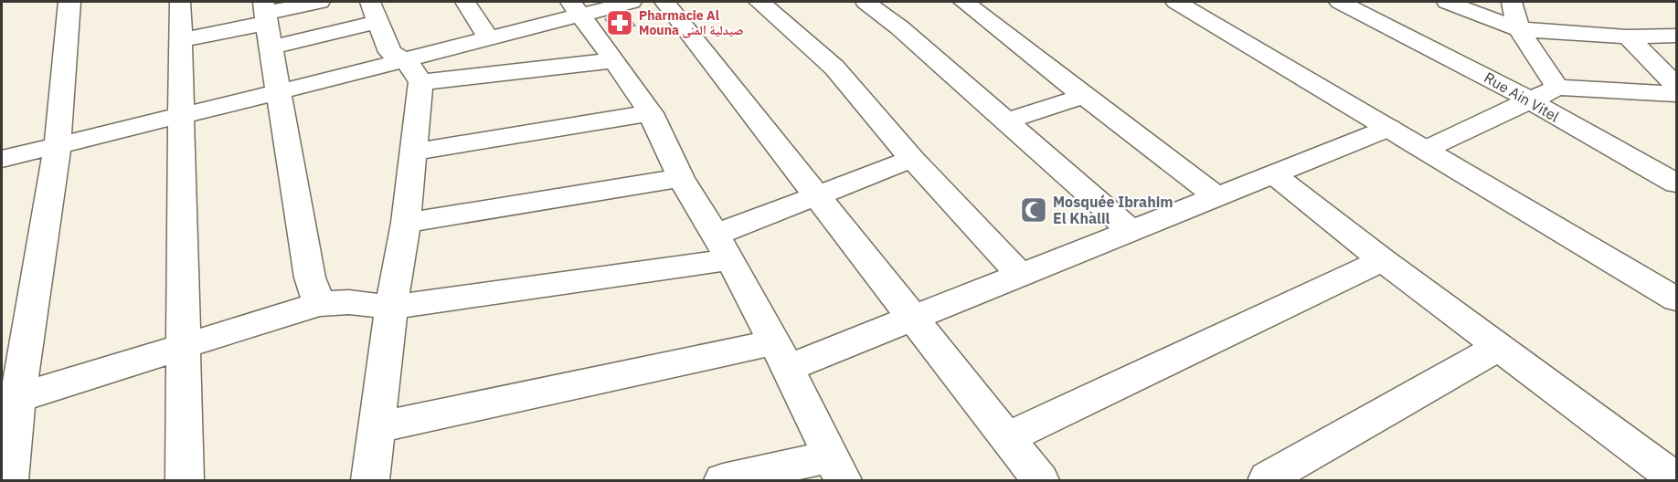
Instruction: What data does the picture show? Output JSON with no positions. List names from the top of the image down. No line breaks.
{"streets":{"street":["Rue Ain Vitel"]},"places":{"pharmacy":["Pharmacie Al Mouna صيدلية المنى"],"mosque":["Mosquée Ibrahim El Khalil"]}}
